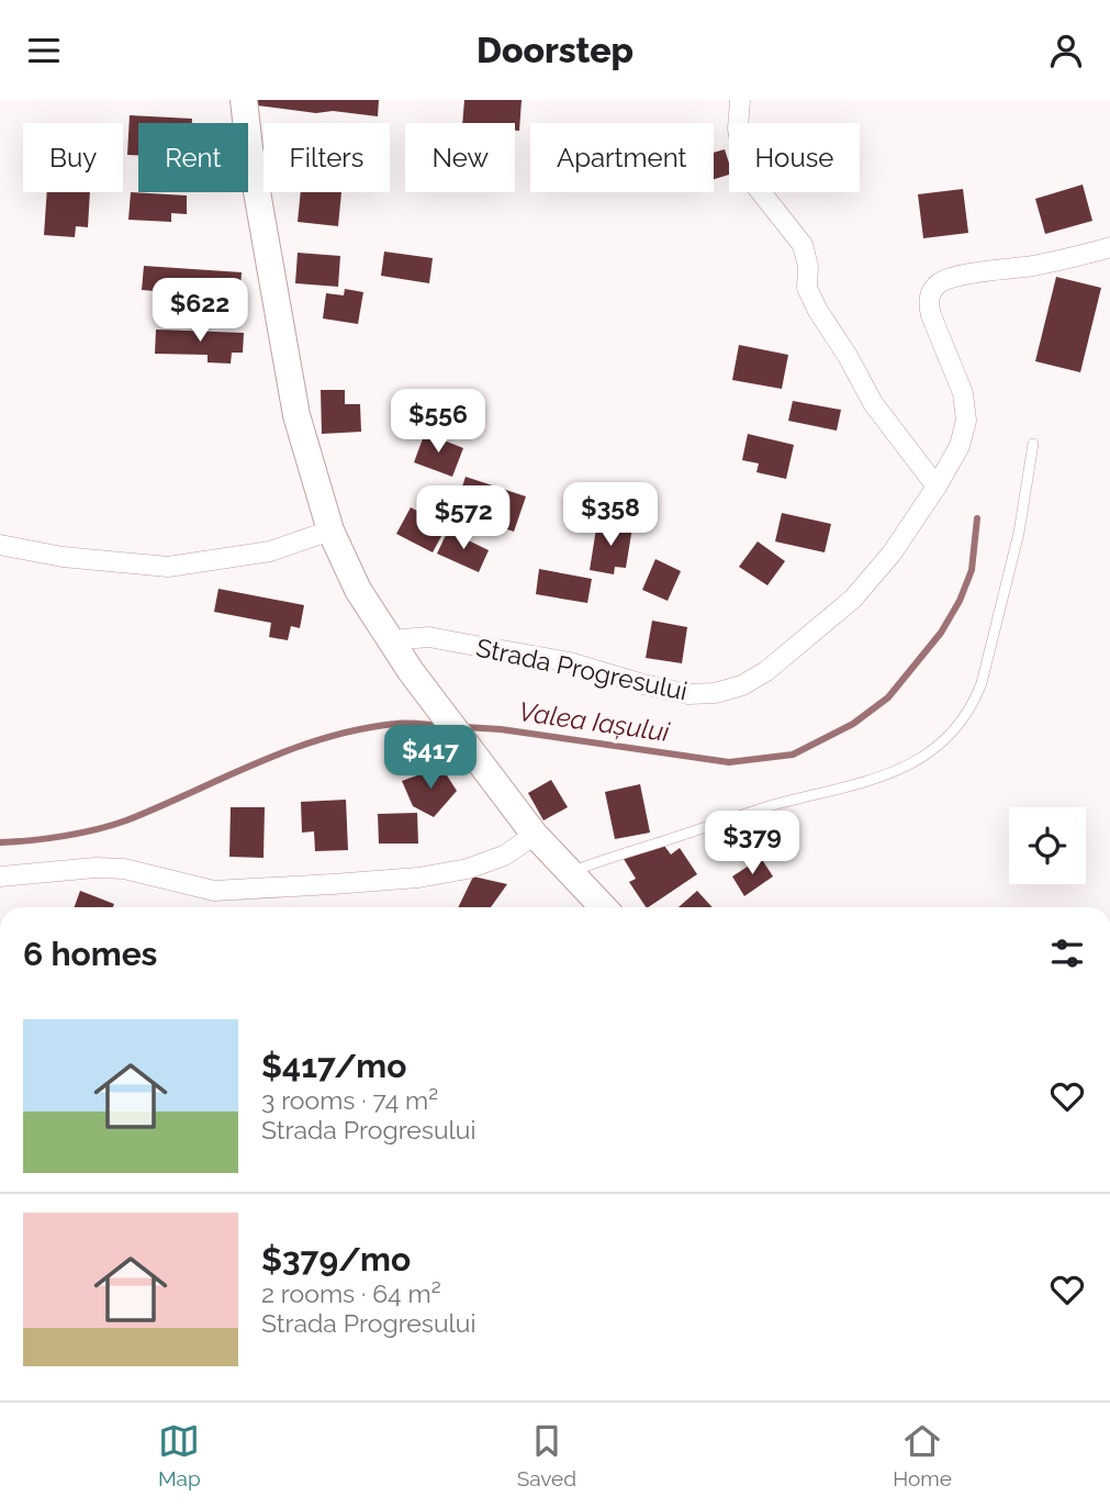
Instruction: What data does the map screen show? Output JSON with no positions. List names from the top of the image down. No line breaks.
{"streets":{"street":["Strada Progresului"]},"water":["Valea Iașului"],"page":{"header":"Doorstep","chip":["Buy","Rent","Filters","New","Apartment","House"],"price":["$622","$556","$358","$572","$417","$379"],"heading":"6 homes","list":[{"name":"$417/mo","note":"3 rooms · 74 m² · Strada Progresului"},{"name":"$379/mo","note":"2 rooms · 64 m² · Strada Progresului"}],"tabs":["Map","Saved","Home"]}}
